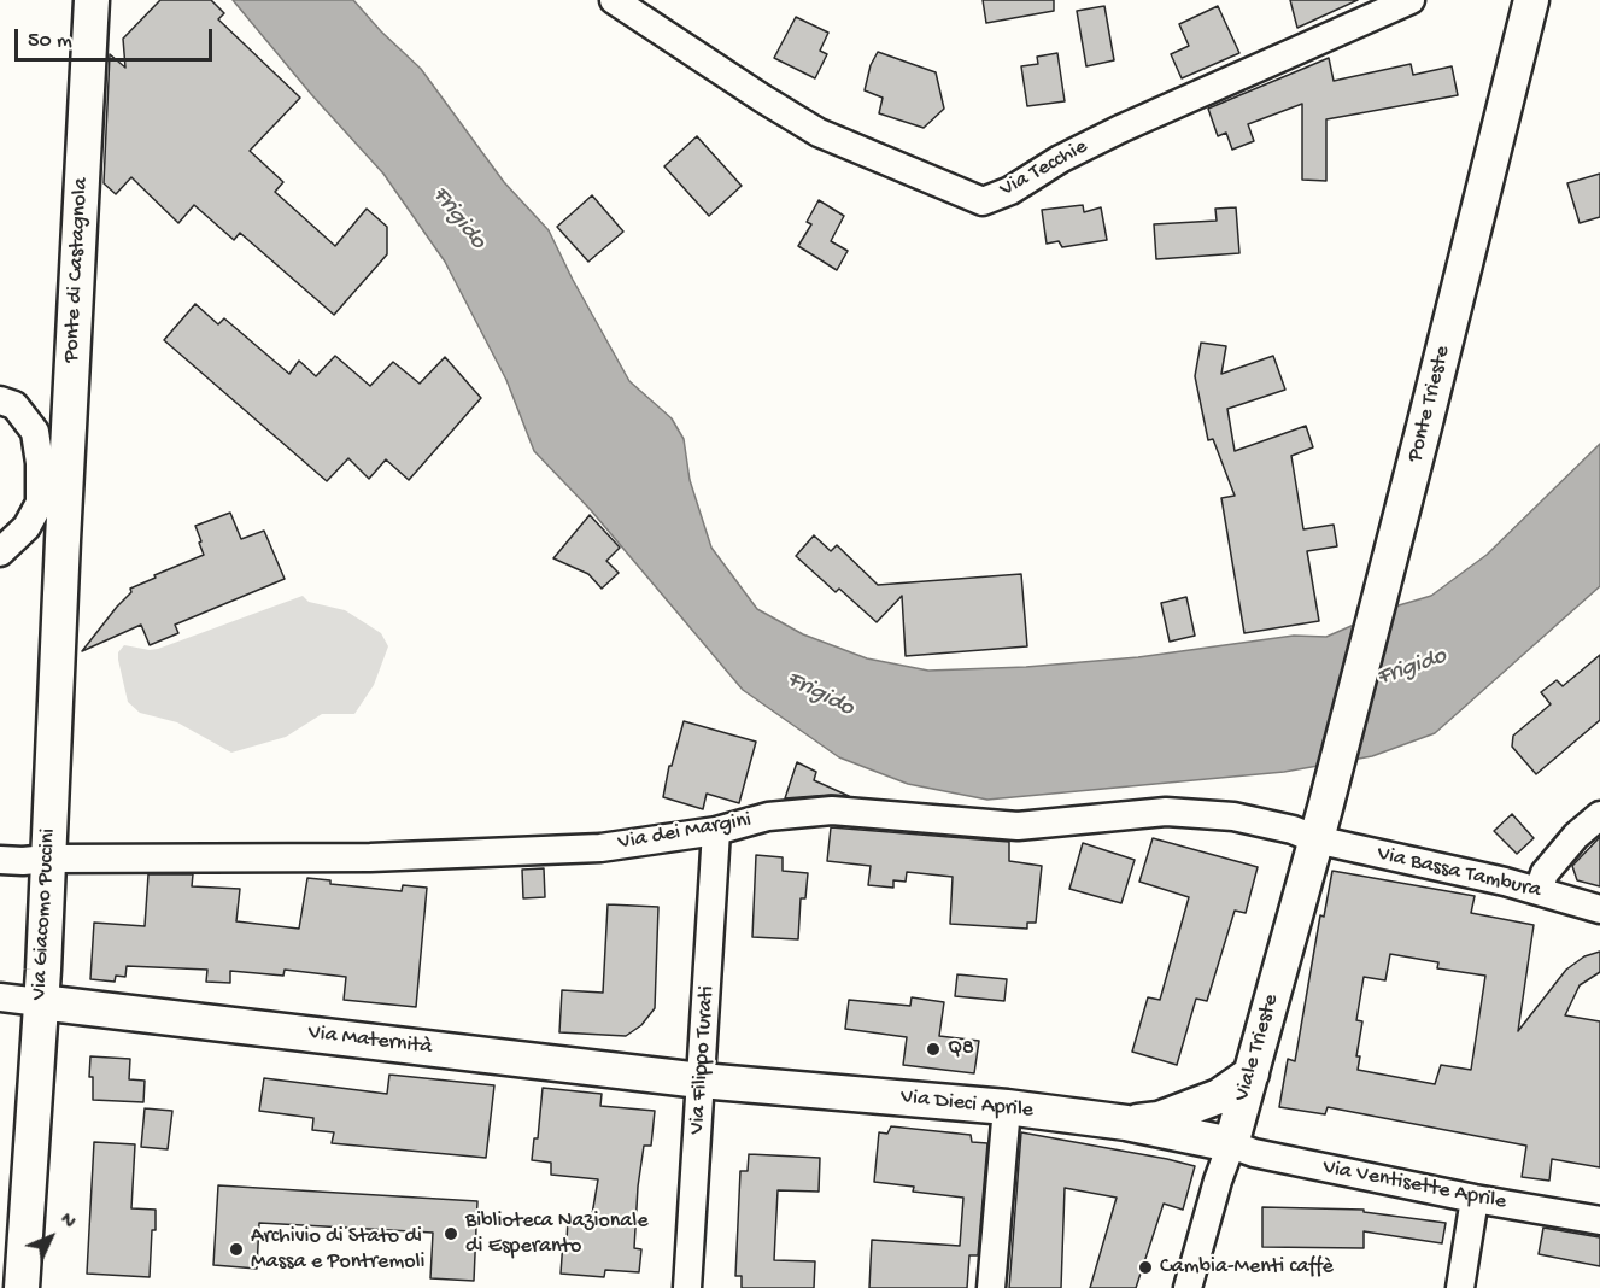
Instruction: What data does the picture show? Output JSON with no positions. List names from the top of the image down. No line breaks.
{"streets":{"main road":["Ponte di Castagnola","Ponte Trieste","Via Giacomo Puccini","Via Maternità","Viale Trieste","Via Dieci Aprile"],"street":["Via Tecchie","Via dei Margini","Via Bassa Tambura","Via Filippo Turati","Via Ventisette Aprile"]},"crossings":[["Ponte di Castagnola","Via Giacomo Puccini"],["Ponte Trieste","Viale Trieste"],["Via dei Margini","Via Bassa Tambura"],["Via dei Margini","Via Giacomo Puccini"],["Via dei Margini","Viale Trieste"],["Via dei Margini","Via Filippo Turati"],["Via Bassa Tambura","Viale Trieste"],["Via Giacomo Puccini","Via Maternità"],["Via Maternità","Via Filippo Turati"],["Via Maternità","Via Dieci Aprile"],["Viale Trieste","Via Dieci Aprile"],["Viale Trieste","Via Ventisette Aprile"],["Via Filippo Turati","Via Dieci Aprile"],["Via Dieci Aprile","Via Ventisette Aprile"]],"water":["Frigido"],"places":["Q8","Biblioteca Nazionale di Esperanto","Archivio di Stato di Massa e Pontremoli","Cambia-Menti caffè"],"scale_bar":"50 m","north":"top right"}
